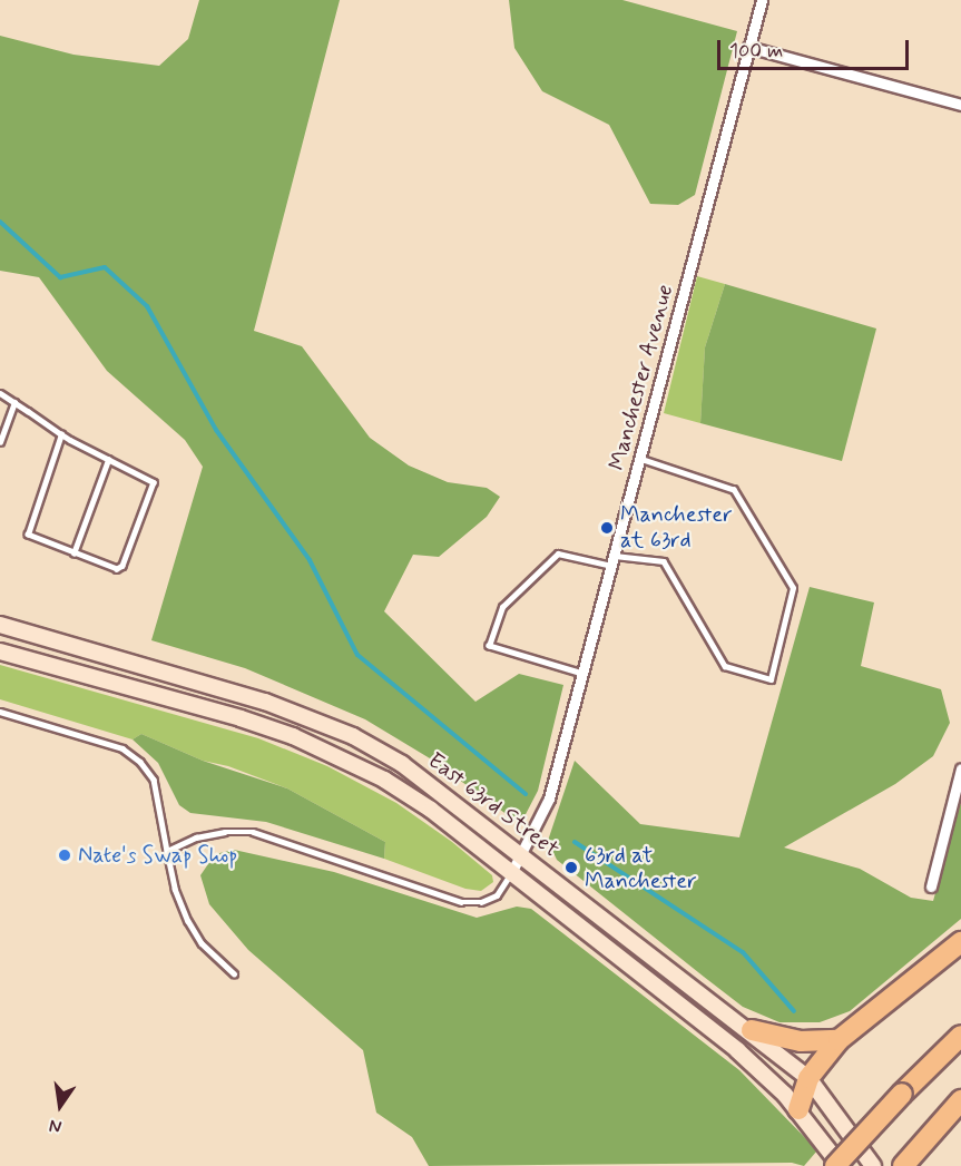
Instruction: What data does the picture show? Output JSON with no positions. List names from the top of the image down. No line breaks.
{"streets":{"main road":["East 63rd Street"],"street":["Manchester Avenue"]},"crossings":[["Manchester Avenue","East 63rd Street"]],"places":["Manchester at 63rd","Nate's Swap Shop","63rd at Manchester"],"scale_bar":"100 m","north":"bottom"}
